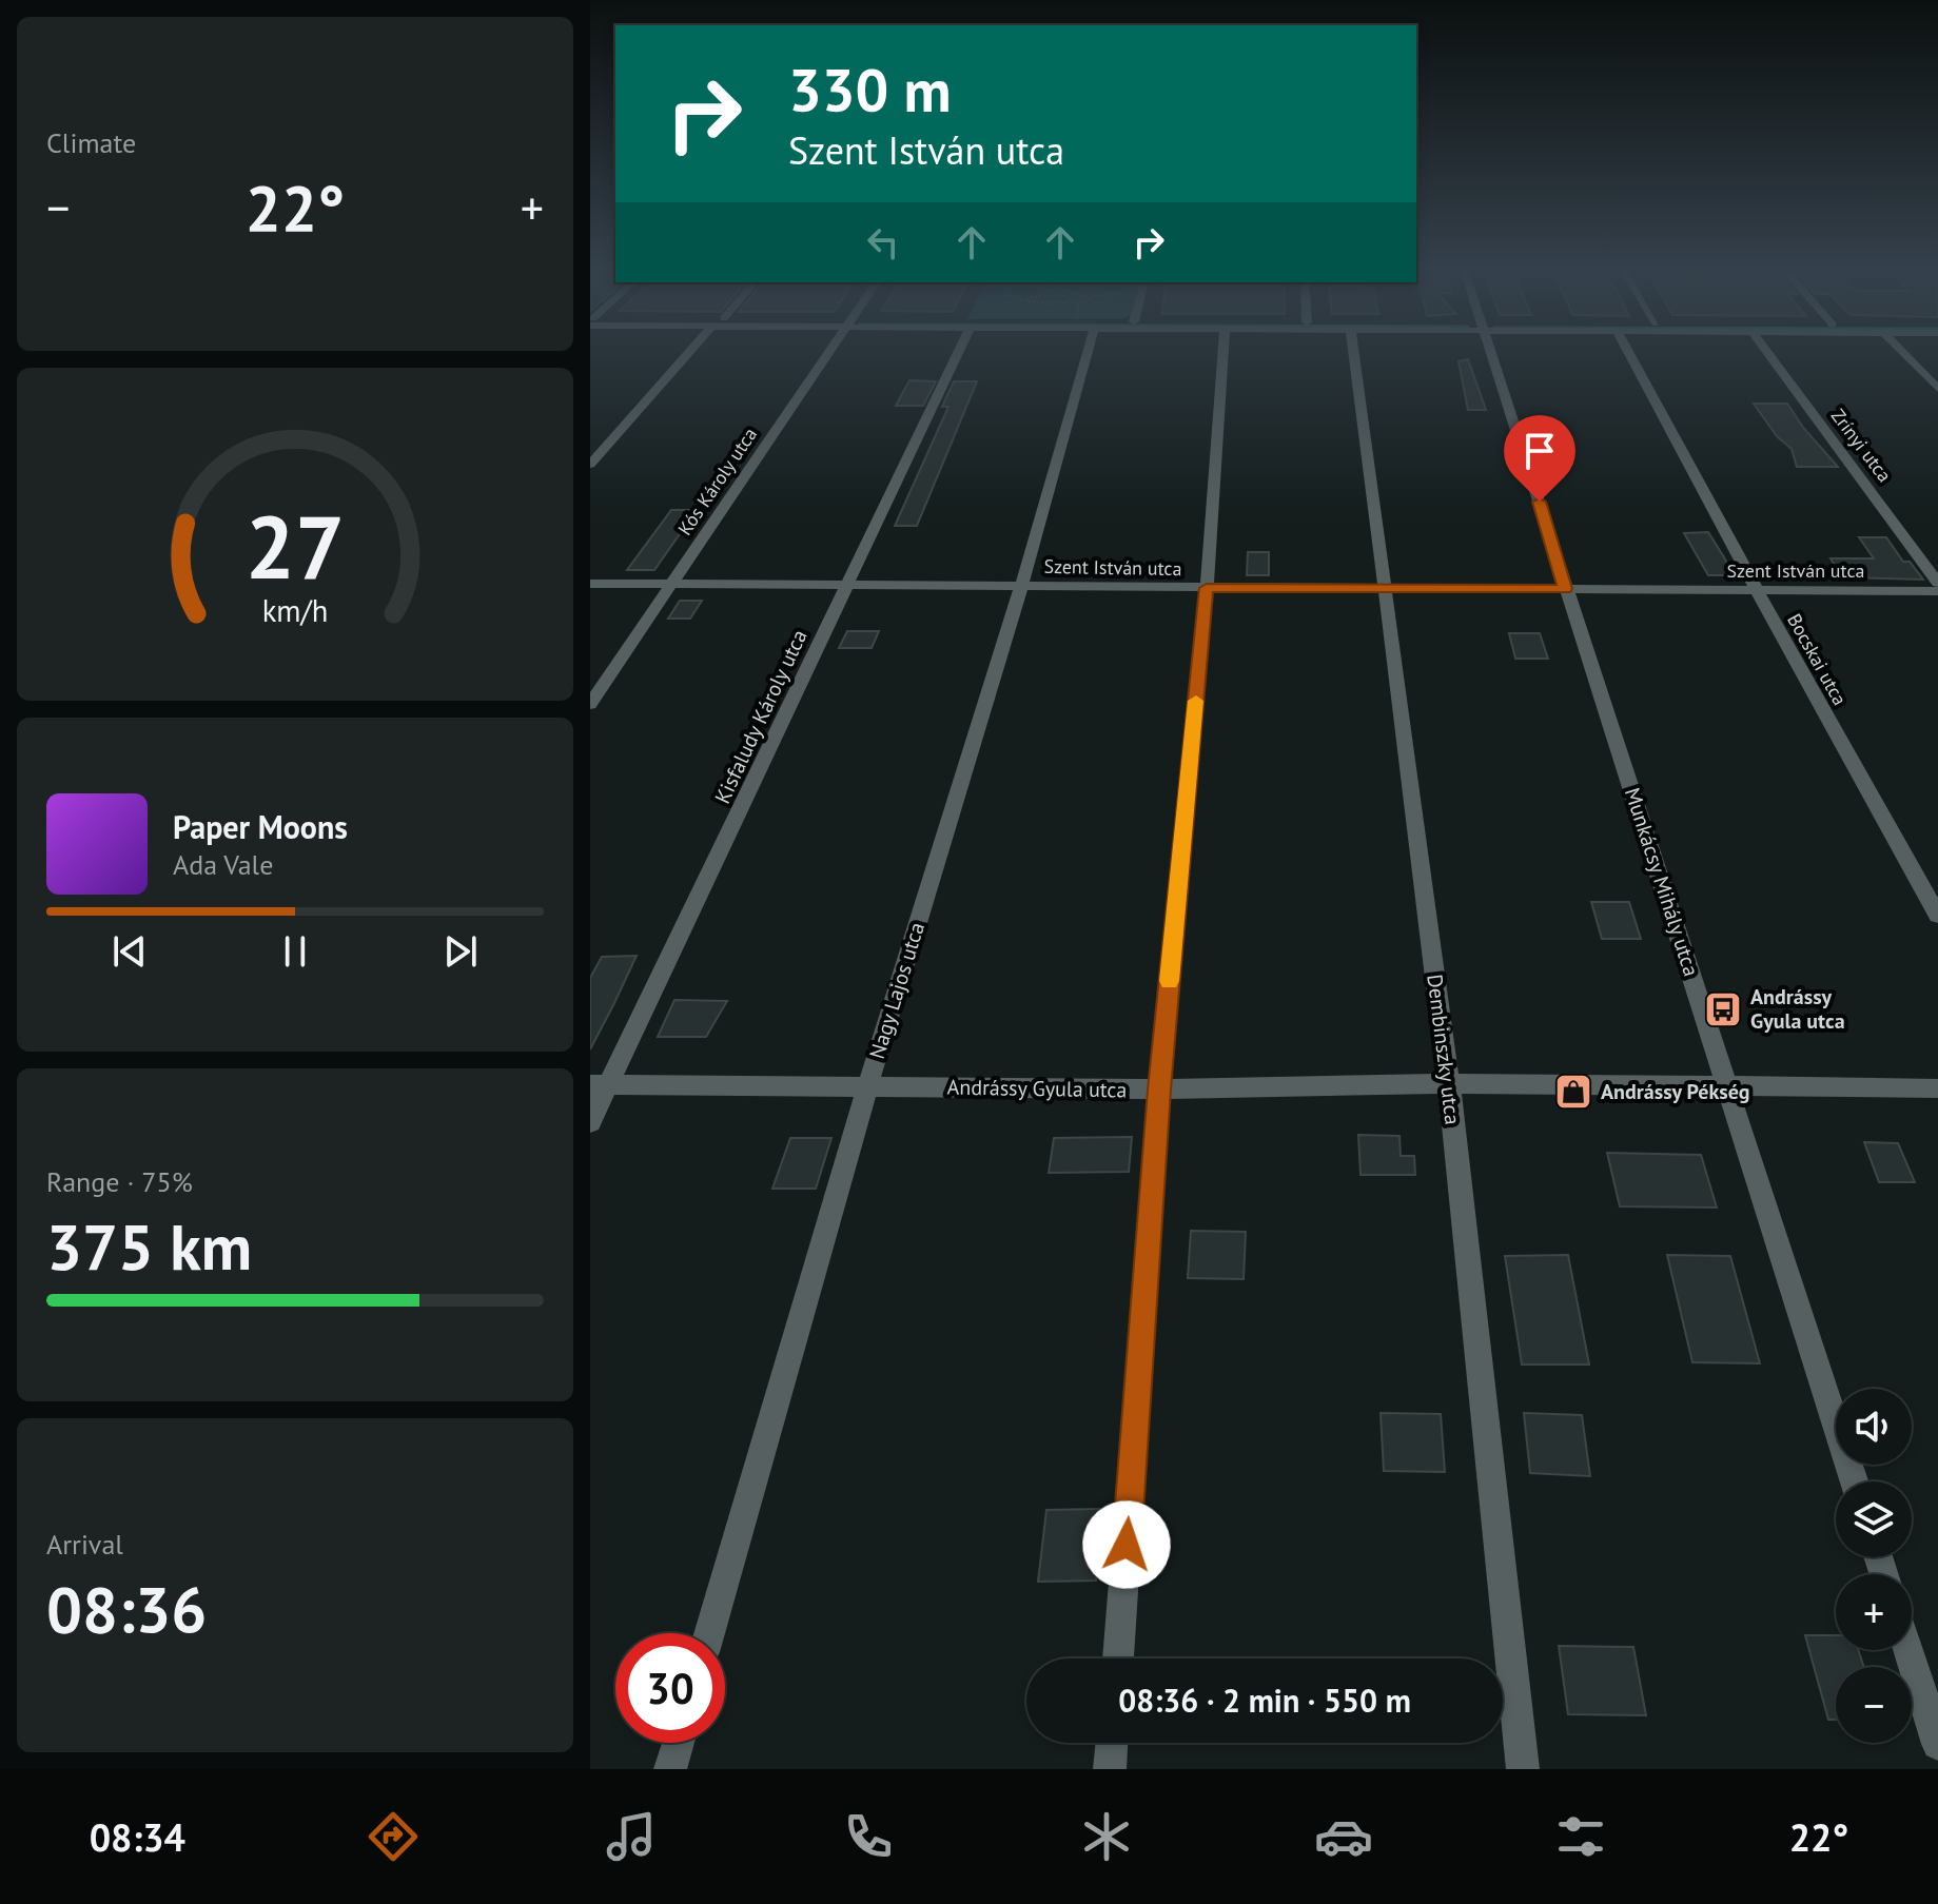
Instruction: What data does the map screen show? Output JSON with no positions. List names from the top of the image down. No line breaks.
{"streets":{"street":["Zrínyi utca","Kós Károly utca","Szent István utca","Bocskai utca","Kisfaludy Károly utca","Munkácsy Mihály utca","Nagy Lajos utca","Dembinszky utca","Andrássy Gyula utca"]},"crossings":[["Kós Károly utca","Szent István utca"],["Szent István utca","Bocskai utca"],["Szent István utca","Kisfaludy Károly utca"],["Szent István utca","Munkácsy Mihály utca"],["Szent István utca","Nagy Lajos utca"],["Szent István utca","Dembinszky utca"],["Kisfaludy Károly utca","Andrássy Gyula utca"],["Munkácsy Mihály utca","Andrássy Gyula utca"],["Nagy Lajos utca","Andrássy Gyula utca"],["Dembinszky utca","Andrássy Gyula utca"]],"places":{"bus stop":["Andrássy Gyula utca"],"shop":["Andrássy Pékség"]},"page":{"tile":["Climate",["Range · 75%","375 km"],["Arrival","08:36"]],"turn":["330 m","Szent István utca"],"heat":["−","22°","+"],"song":["Paper Moons","Ada Vale"],"map_buttons":["+","−"],"limit":"30","trip":"08:36 · 2 min · 550 m","tabs":["08:34","22°"],"gauge":["27","km/h"]}}
